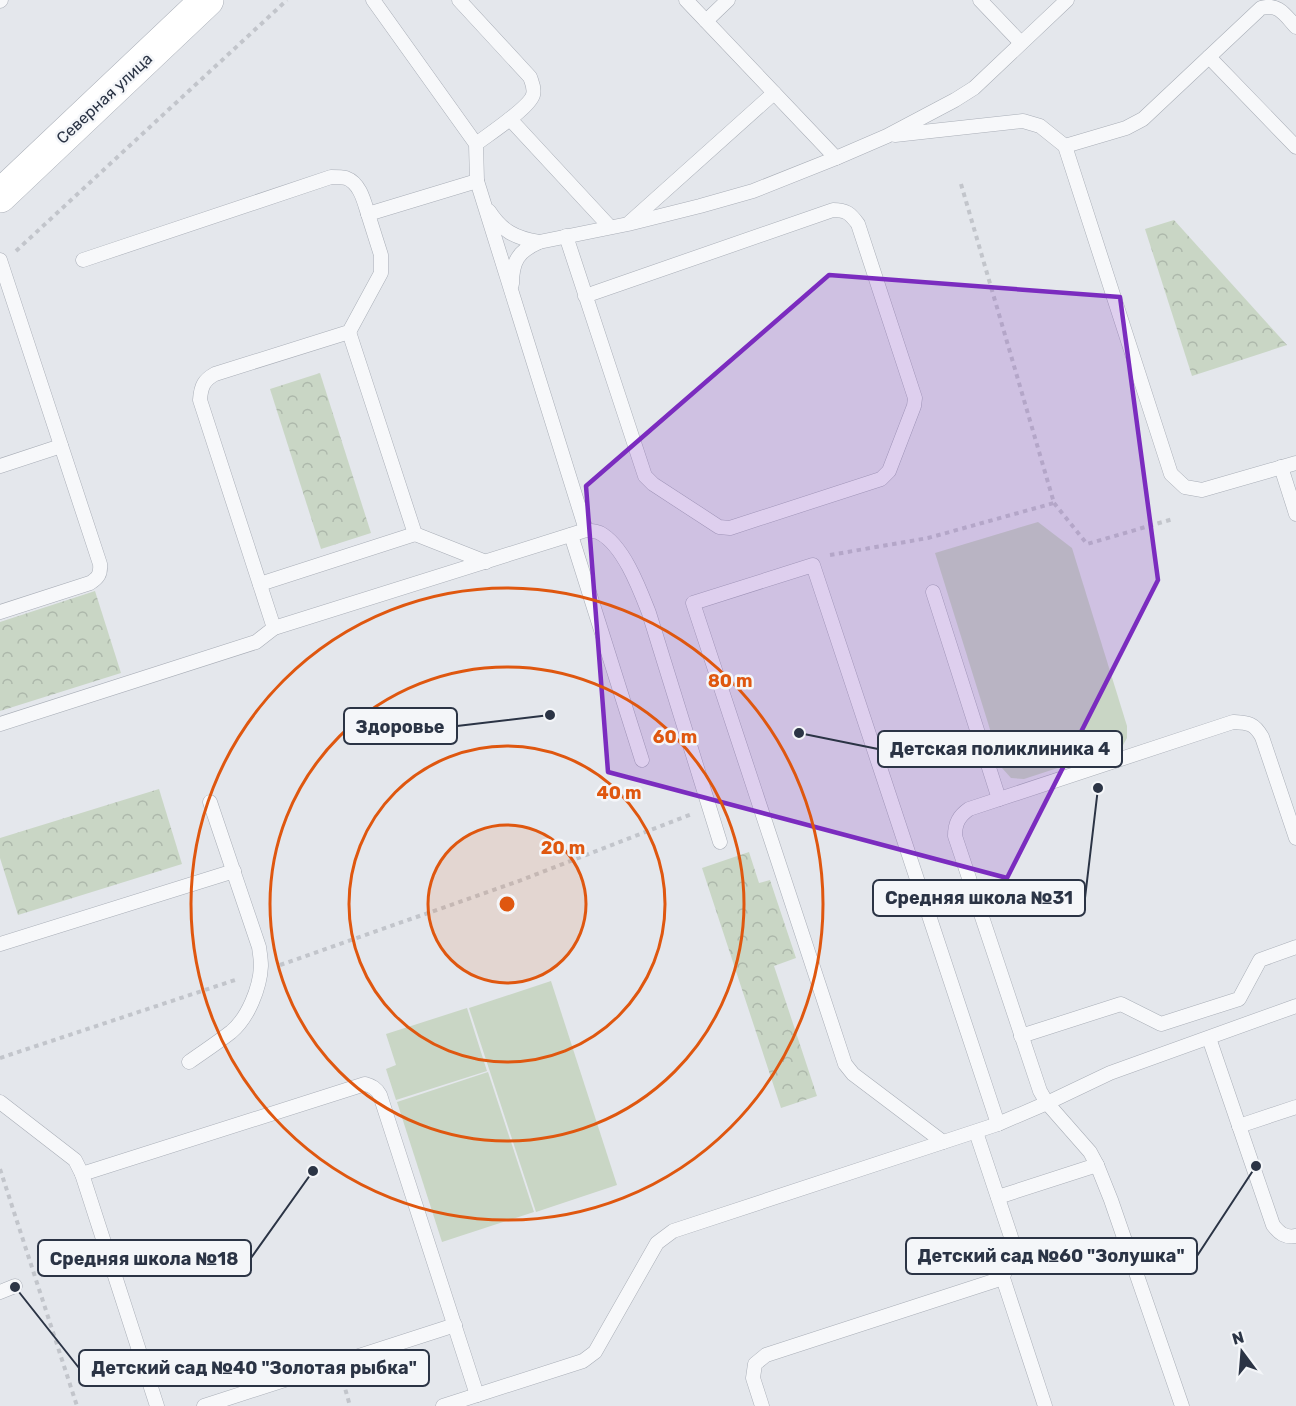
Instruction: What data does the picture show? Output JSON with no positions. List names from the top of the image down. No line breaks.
{"streets":{"main road":["Северная улица"]},"places":["Здоровье","Детская поликлиника 4","Средняя школа №31","Детский сад №60 \"Золушка\"","Средняя школа №18","Детский сад №40 \"Золотая рыбка\""],"north":"top","rings":["80 m","60 m","40 m","20 m"]}
